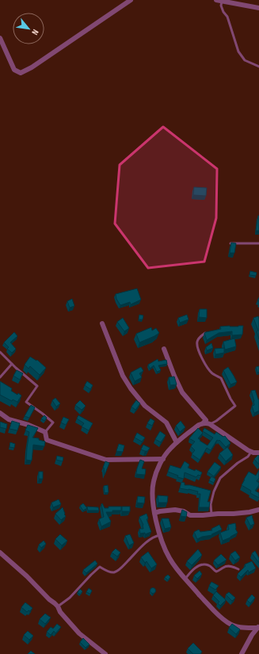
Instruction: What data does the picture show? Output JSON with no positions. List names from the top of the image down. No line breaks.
{"north":"bottom right"}
